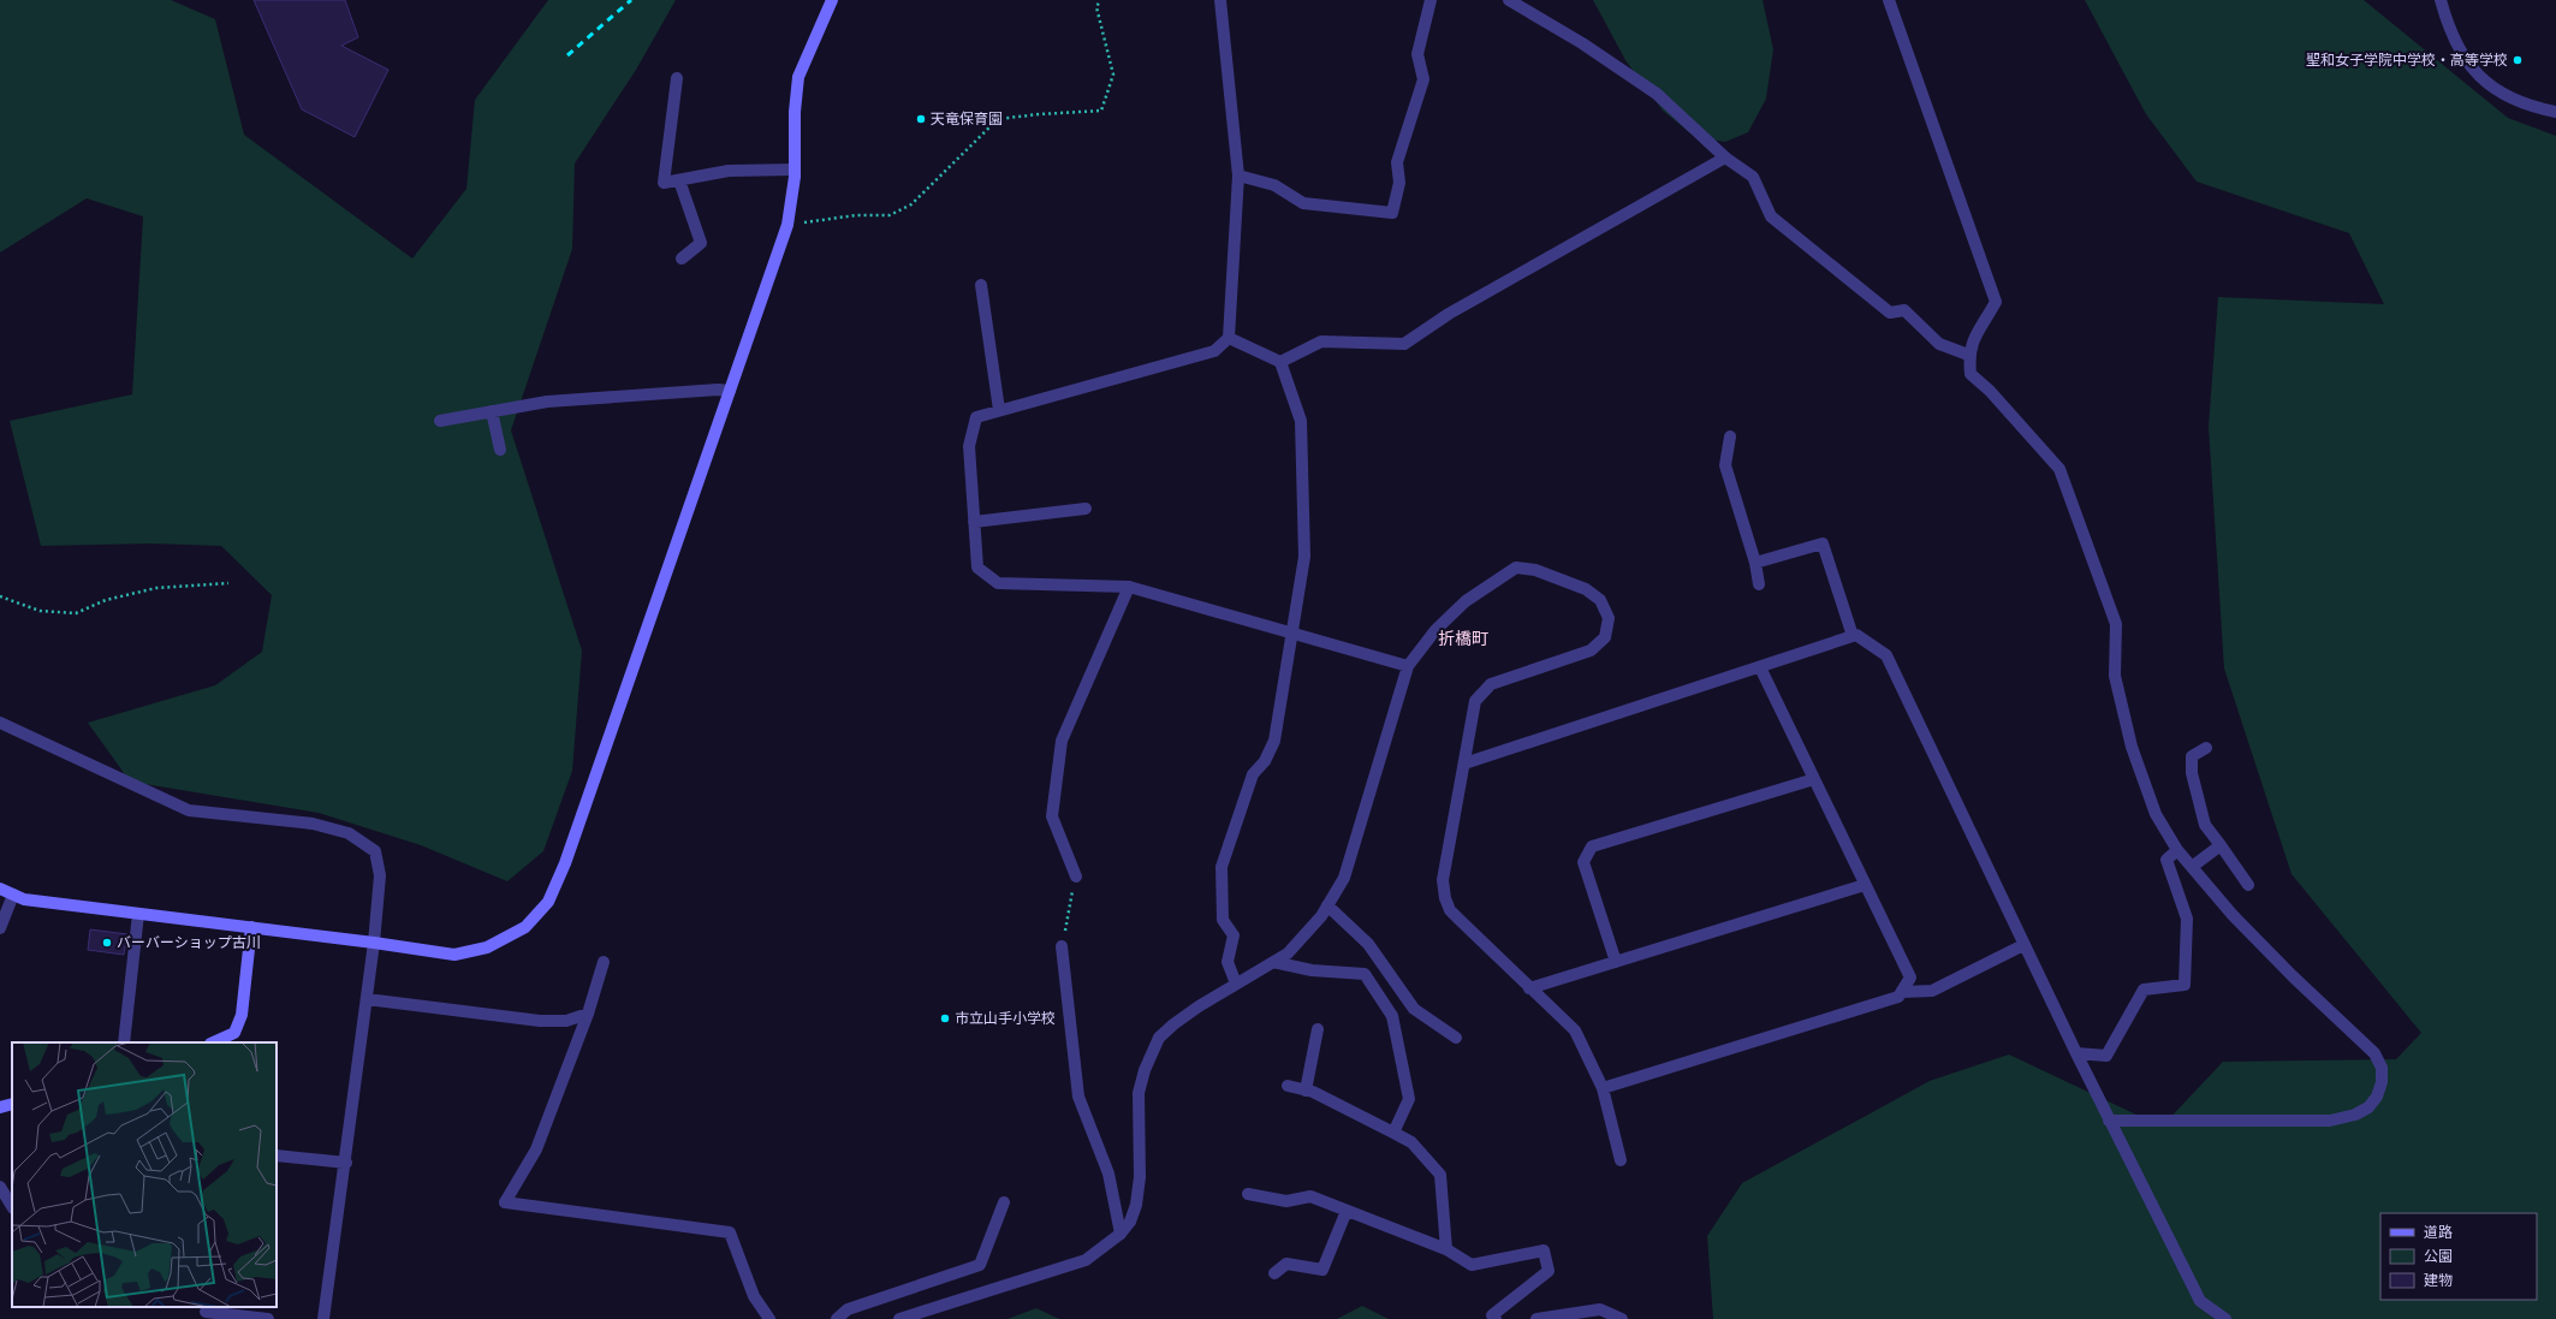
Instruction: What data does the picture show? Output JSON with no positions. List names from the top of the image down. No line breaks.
{"districts":["折橋町"],"places":["聖和女子学院中学校・高等学校","天竜保育園","バーバーショップ古川","市立山手小学校"],"legend":["道路","公園","建物"]}
